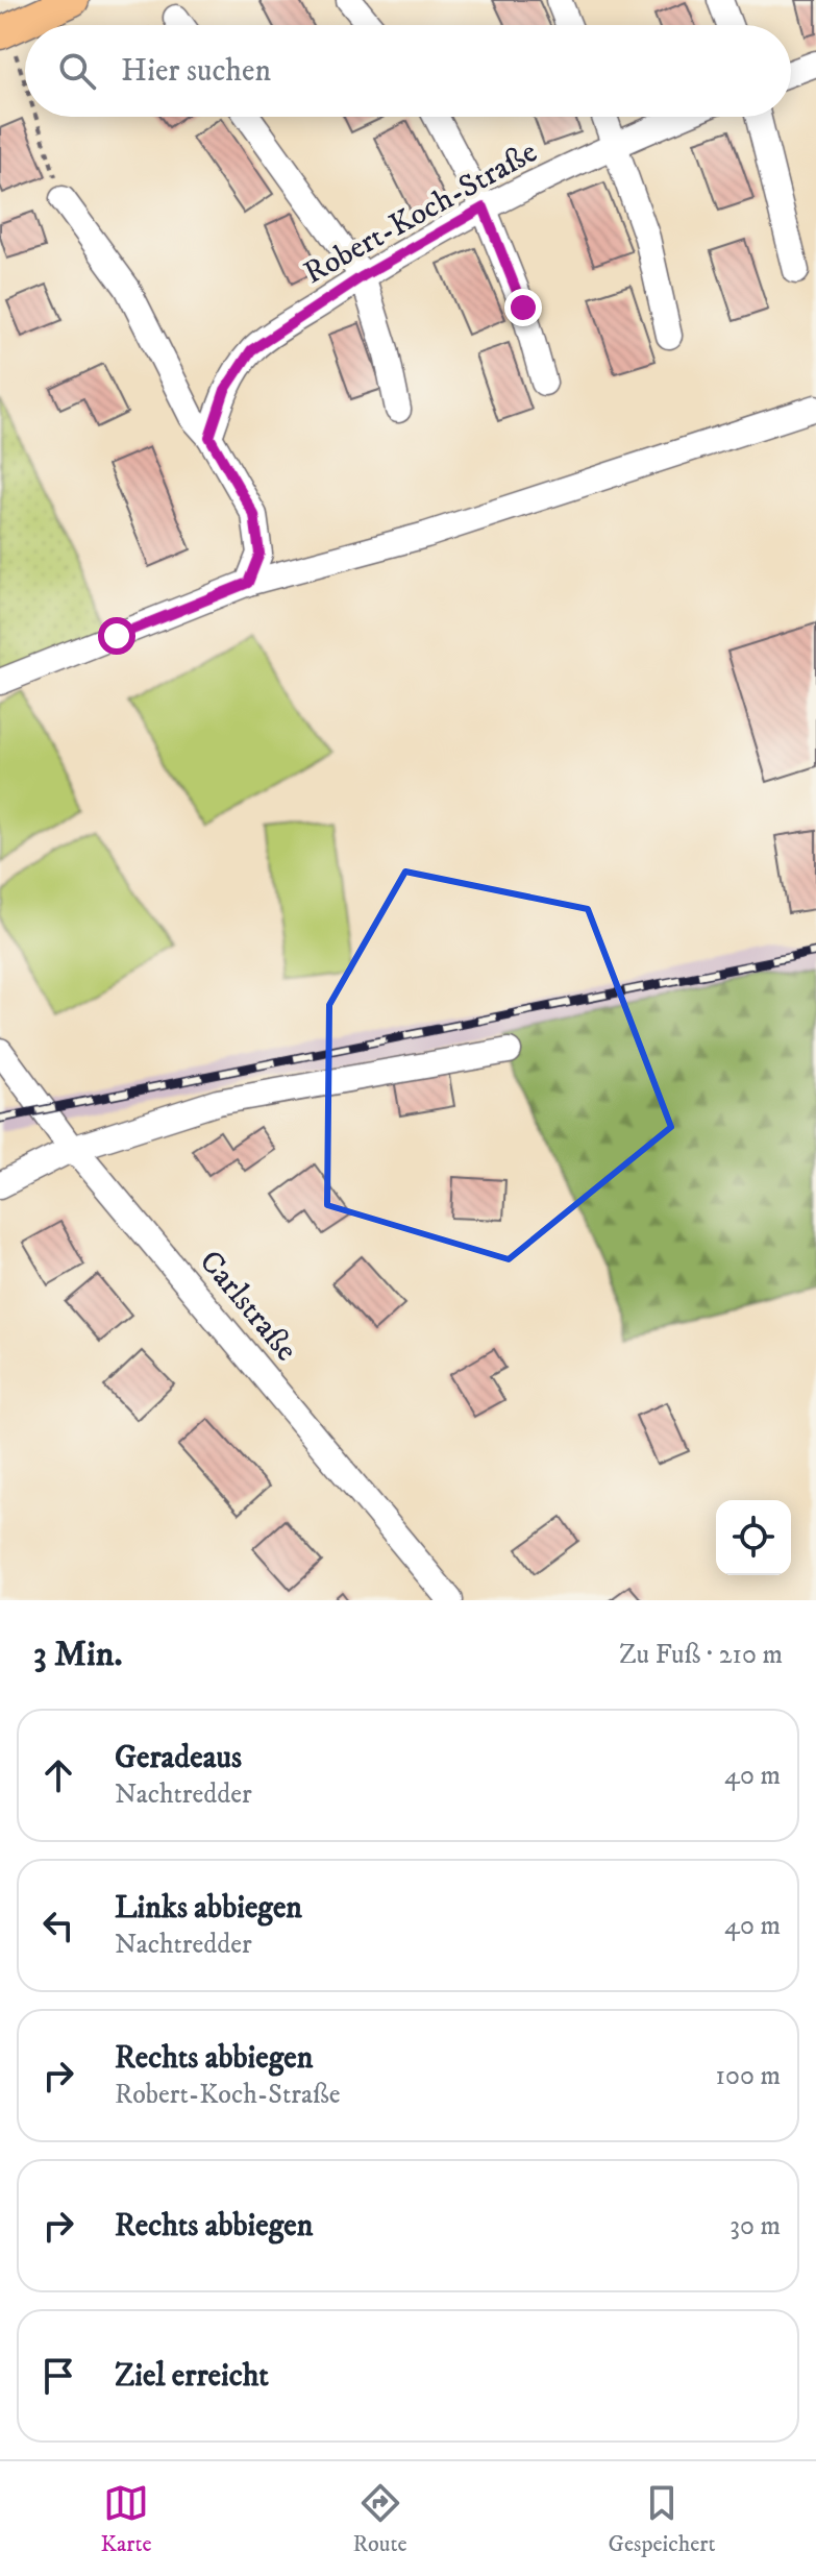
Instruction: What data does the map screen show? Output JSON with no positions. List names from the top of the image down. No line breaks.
{"streets":{"street":["Robert-Koch-Straße","Carlstraße"]},"page":{"search":"Hier suchen","heading":["3 Min.","Zu Fuß · 210 m"],"list":[["Geradeaus","Nachtredder","40 m"],["Links abbiegen","Nachtredder","40 m"],["Rechts abbiegen","Robert-Koch-Straße","100 m"],["Rechts abbiegen","30 m"],"Ziel erreicht"],"nav":["Karte","Route","Gespeichert"]}}
